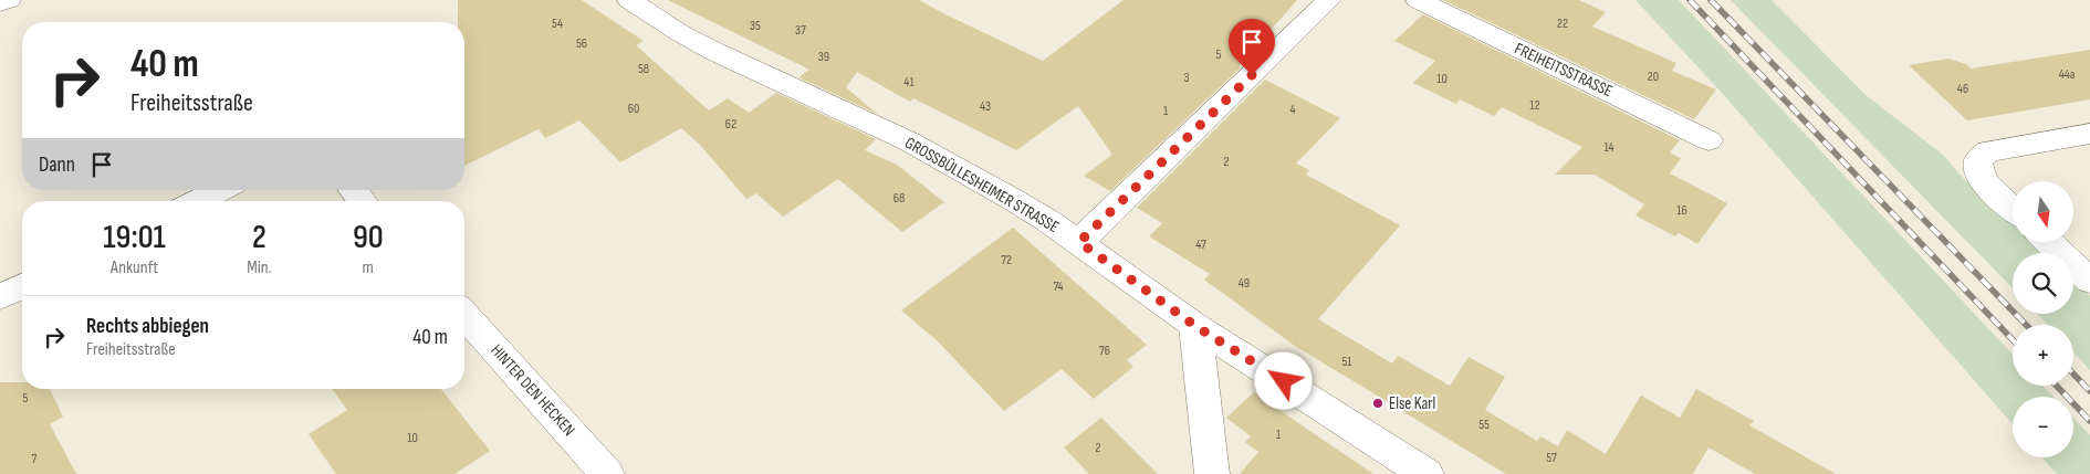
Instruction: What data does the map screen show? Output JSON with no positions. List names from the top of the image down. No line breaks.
{"streets":{"street":["FREIHEITSSTRASSE","GROSSBÜLLESHEIMER STRASSE","HINTER DEN HECKEN"]},"places":["Else Karl"],"house_numbers":["54","22","35","37","56","5","39","58","44a","20","3","10","41","46","12","43","60","4","1","62","14","2","68","16","47","72","49","74","76","51","5","55","1","10","2","57","7"],"north":"bottom","page":{"turn":["40 m","Freiheitsstraße"],"then":"Dann","map_buttons":["+","−"],"eta":["19:01","Ankunft","2","Min.","90","m"],"list":[{"name":"Rechts abbiegen","note":"Freiheitsstraße","value":"40 m"}]}}
